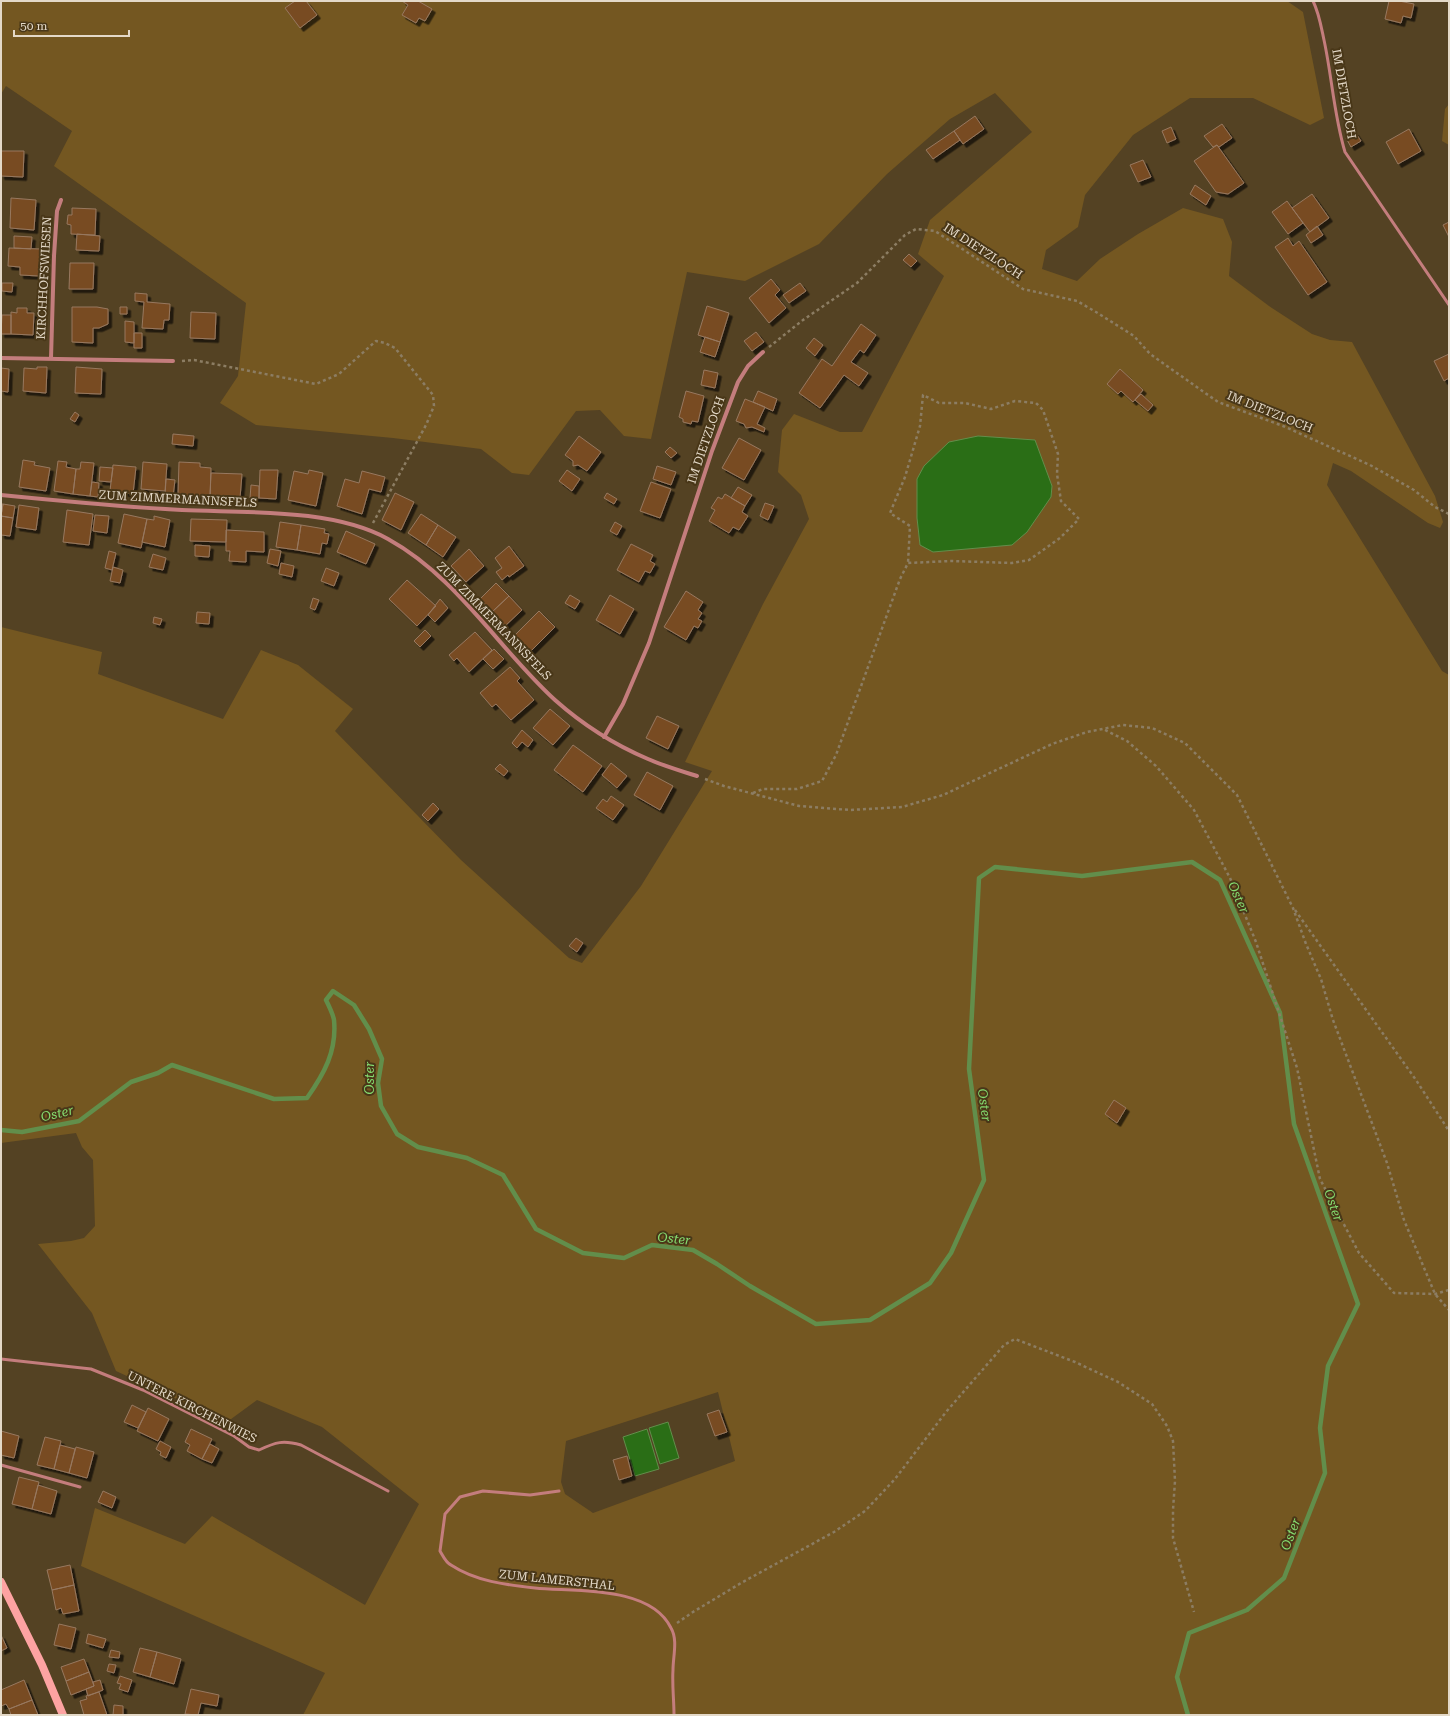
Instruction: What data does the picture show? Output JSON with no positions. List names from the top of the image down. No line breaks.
{"streets":{"street":["IM DIETZLOCH","KIRCHHOFSWIESEN","ZUM ZIMMERMANNSFELS"],"lane":["UNTERE KIRCHENWIES","ZUM LAMERSTHAL"]},"crossings":[["IM DIETZLOCH","ZUM ZIMMERMANNSFELS"]],"water":["Oster"],"scale_bar":"50 m"}
